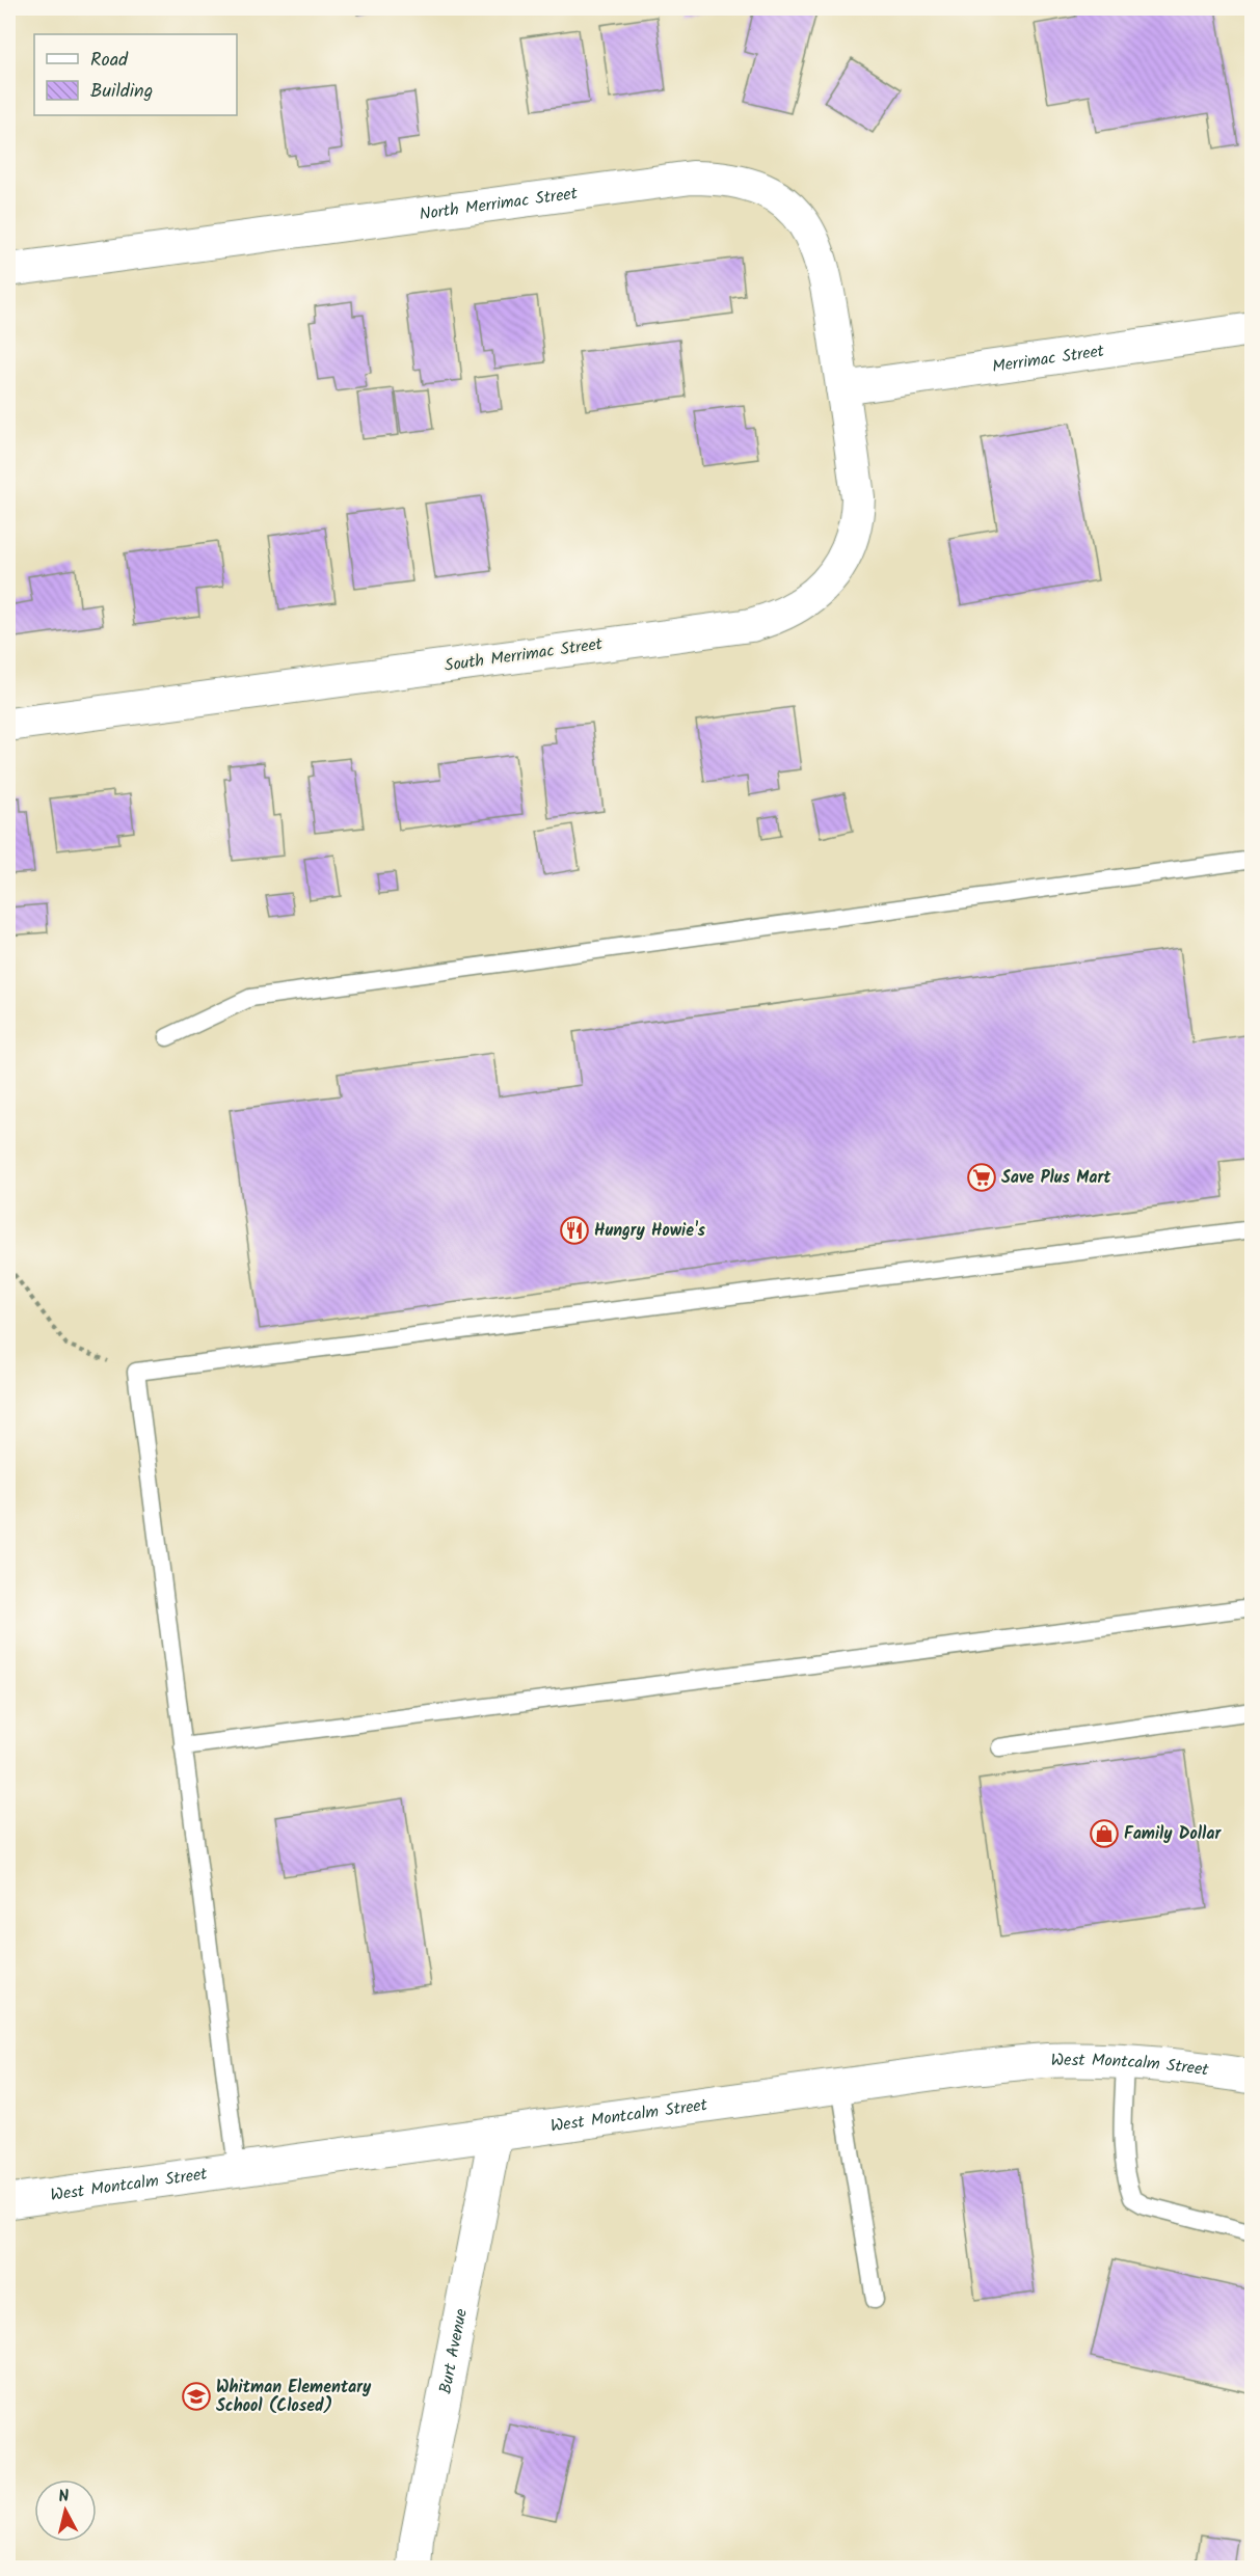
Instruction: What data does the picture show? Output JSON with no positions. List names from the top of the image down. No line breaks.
{"streets":{"main road":["West Montcalm Street"],"street":["North Merrimac Street","Merrimac Street","South Merrimac Street","Burt Avenue"]},"crossings":[["North Merrimac Street","Merrimac Street"],["North Merrimac Street","South Merrimac Street"],["Merrimac Street","South Merrimac Street"],["West Montcalm Street","Burt Avenue"]],"places":{"supermarket":["Save Plus Mart"],"restaurant":["Hungry Howie's"],"shop":["Family Dollar"],"school or university":["Whitman Elementary School (Closed)"]},"legend":["Road","Building"],"north":"top"}
